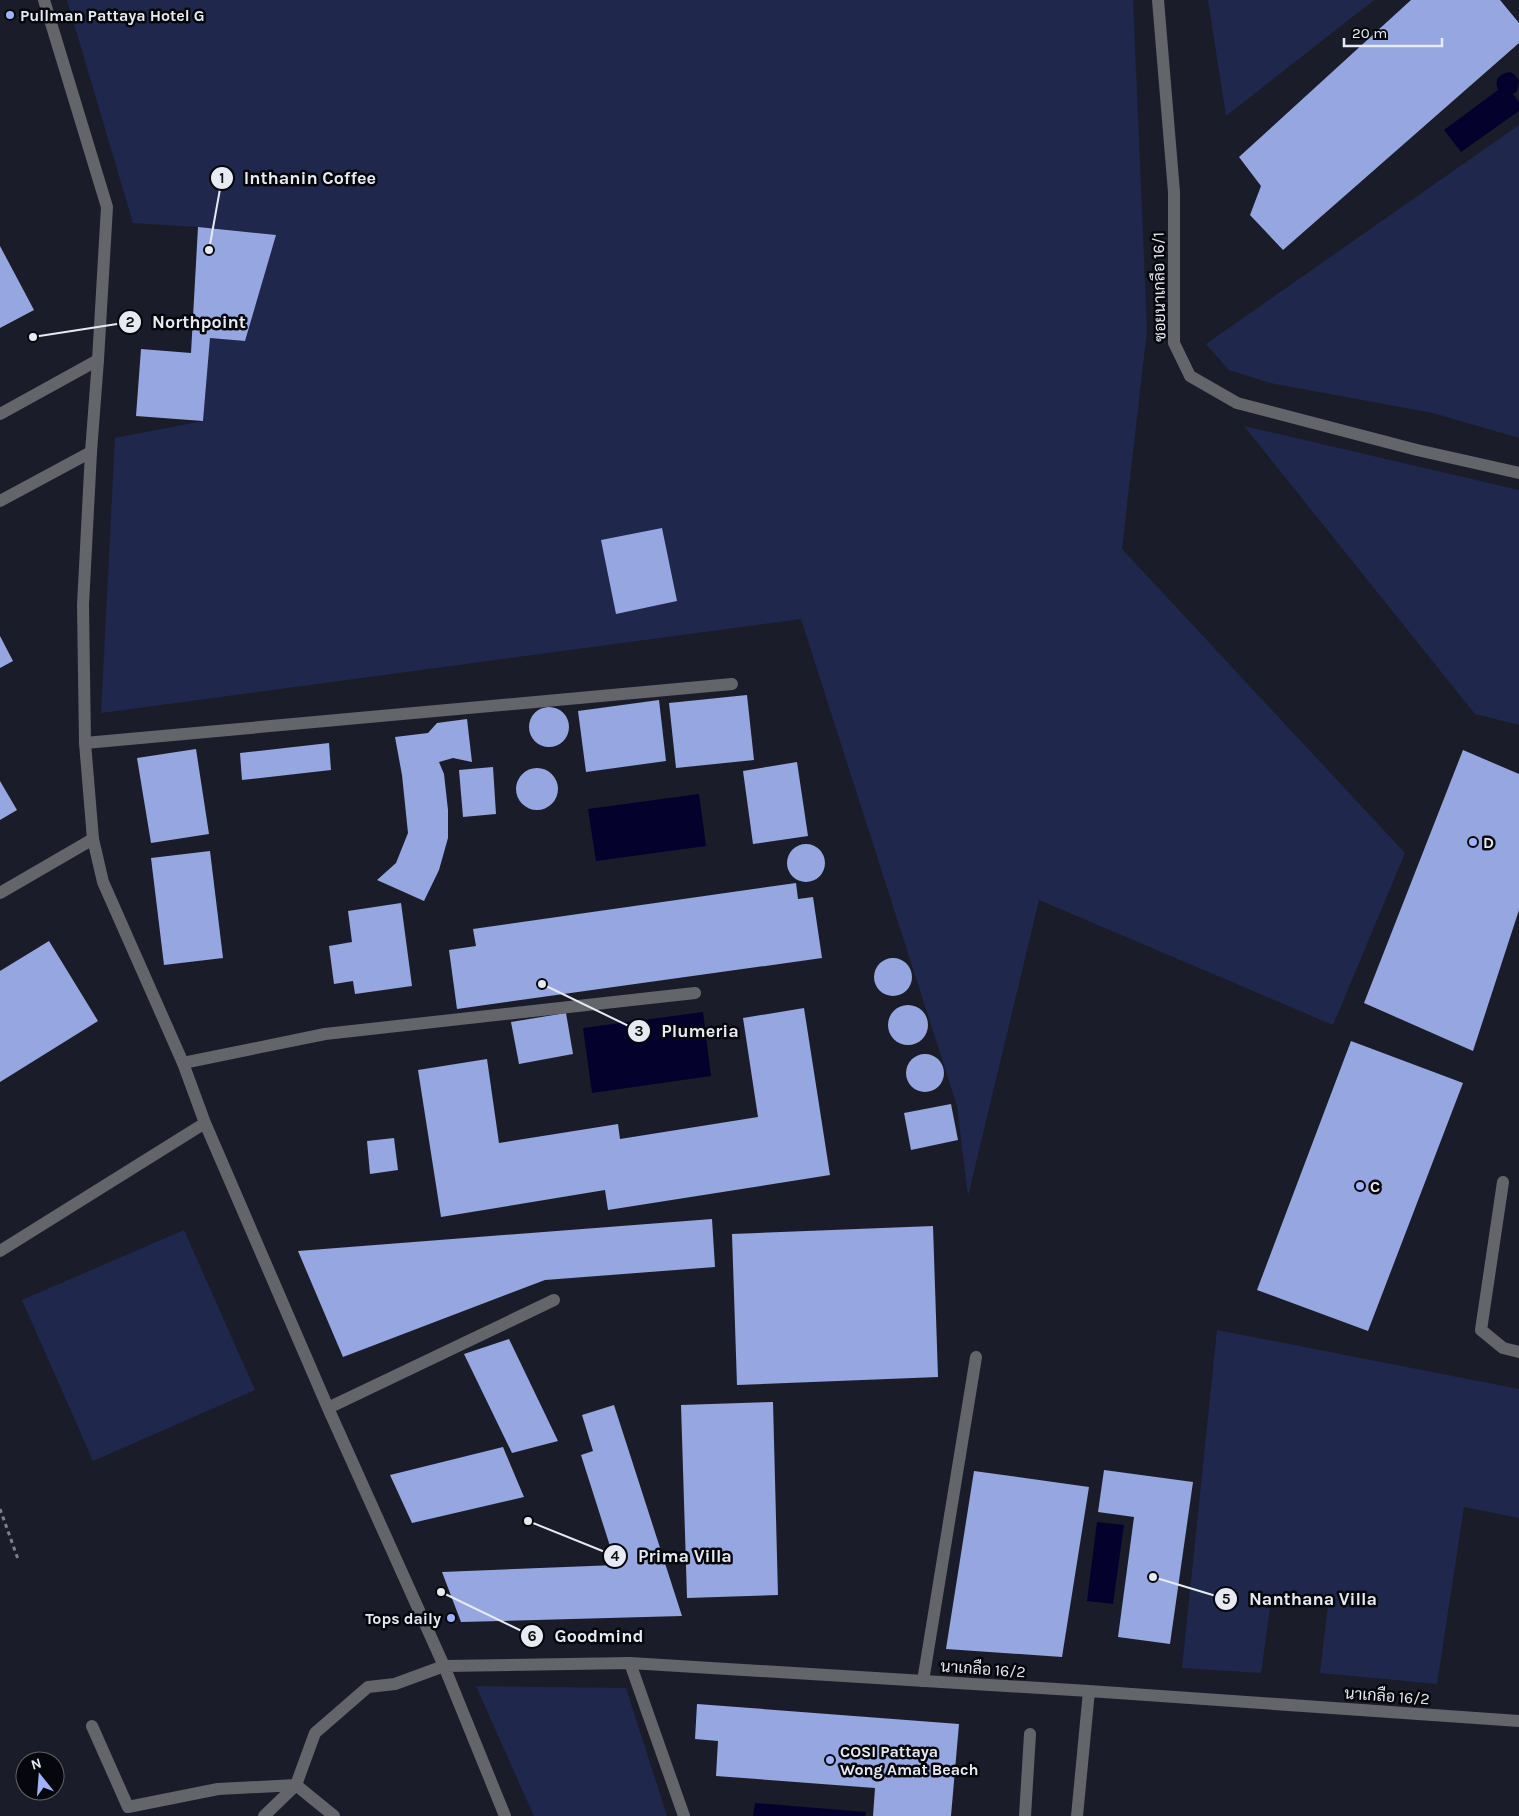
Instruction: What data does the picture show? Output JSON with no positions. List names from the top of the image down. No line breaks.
{"streets":{"street":["ซอยนาเกลือ 16/1","นาเกลือ 16/2"]},"places":["Pullman Pattaya Hotel G","Inthanin Coffee","Northpoint","D","Plumeria","C","Prima Villa","Nanthana Villa","Goodmind","Tops daily","COSI Pattaya Wong Amat Beach"],"scale_bar":"20 m","north":"top"}
